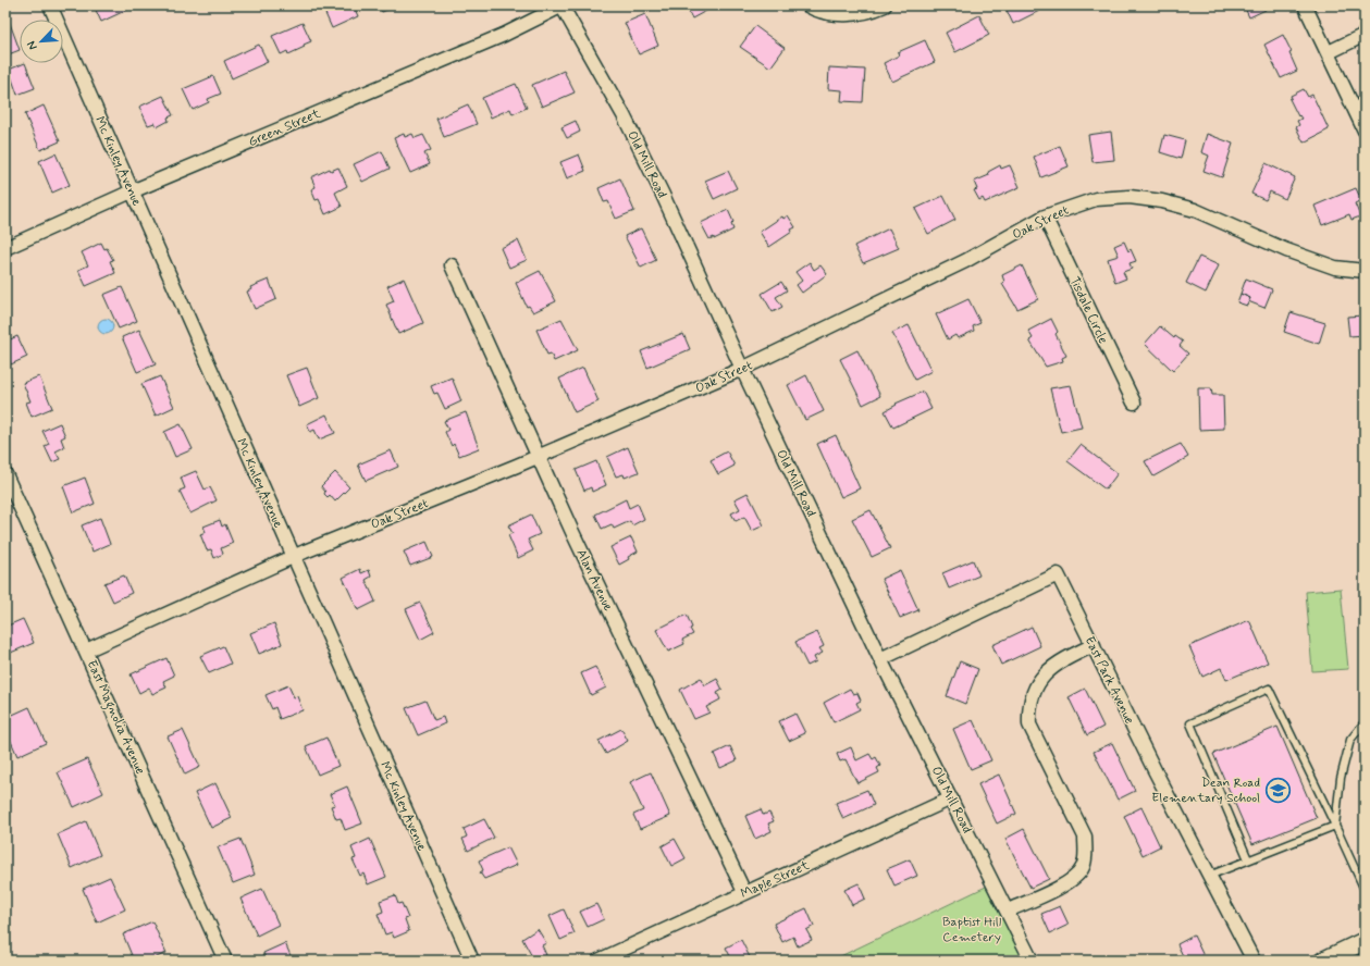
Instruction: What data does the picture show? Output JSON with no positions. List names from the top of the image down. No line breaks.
{"streets":{"street":["Green Street","Mc Kinley Avenue","Old Mill Road","Oak Street","Tisdale Circle","Alan Avenue","East Park Avenue","East Magnolia Avenue","Maple Street"]},"crossings":[["Green Street","Mc Kinley Avenue"],["Green Street","Old Mill Road"],["Mc Kinley Avenue","Oak Street"],["Old Mill Road","Oak Street"],["Old Mill Road","East Park Avenue"],["Old Mill Road","Maple Street"],["Oak Street","Tisdale Circle"],["Oak Street","Alan Avenue"],["Oak Street","East Magnolia Avenue"],["Alan Avenue","Maple Street"]],"parks":["Baptist Hill Cemetery"],"places":{"school or university":["Dean Road Elementary School"]},"north":"bottom left"}
